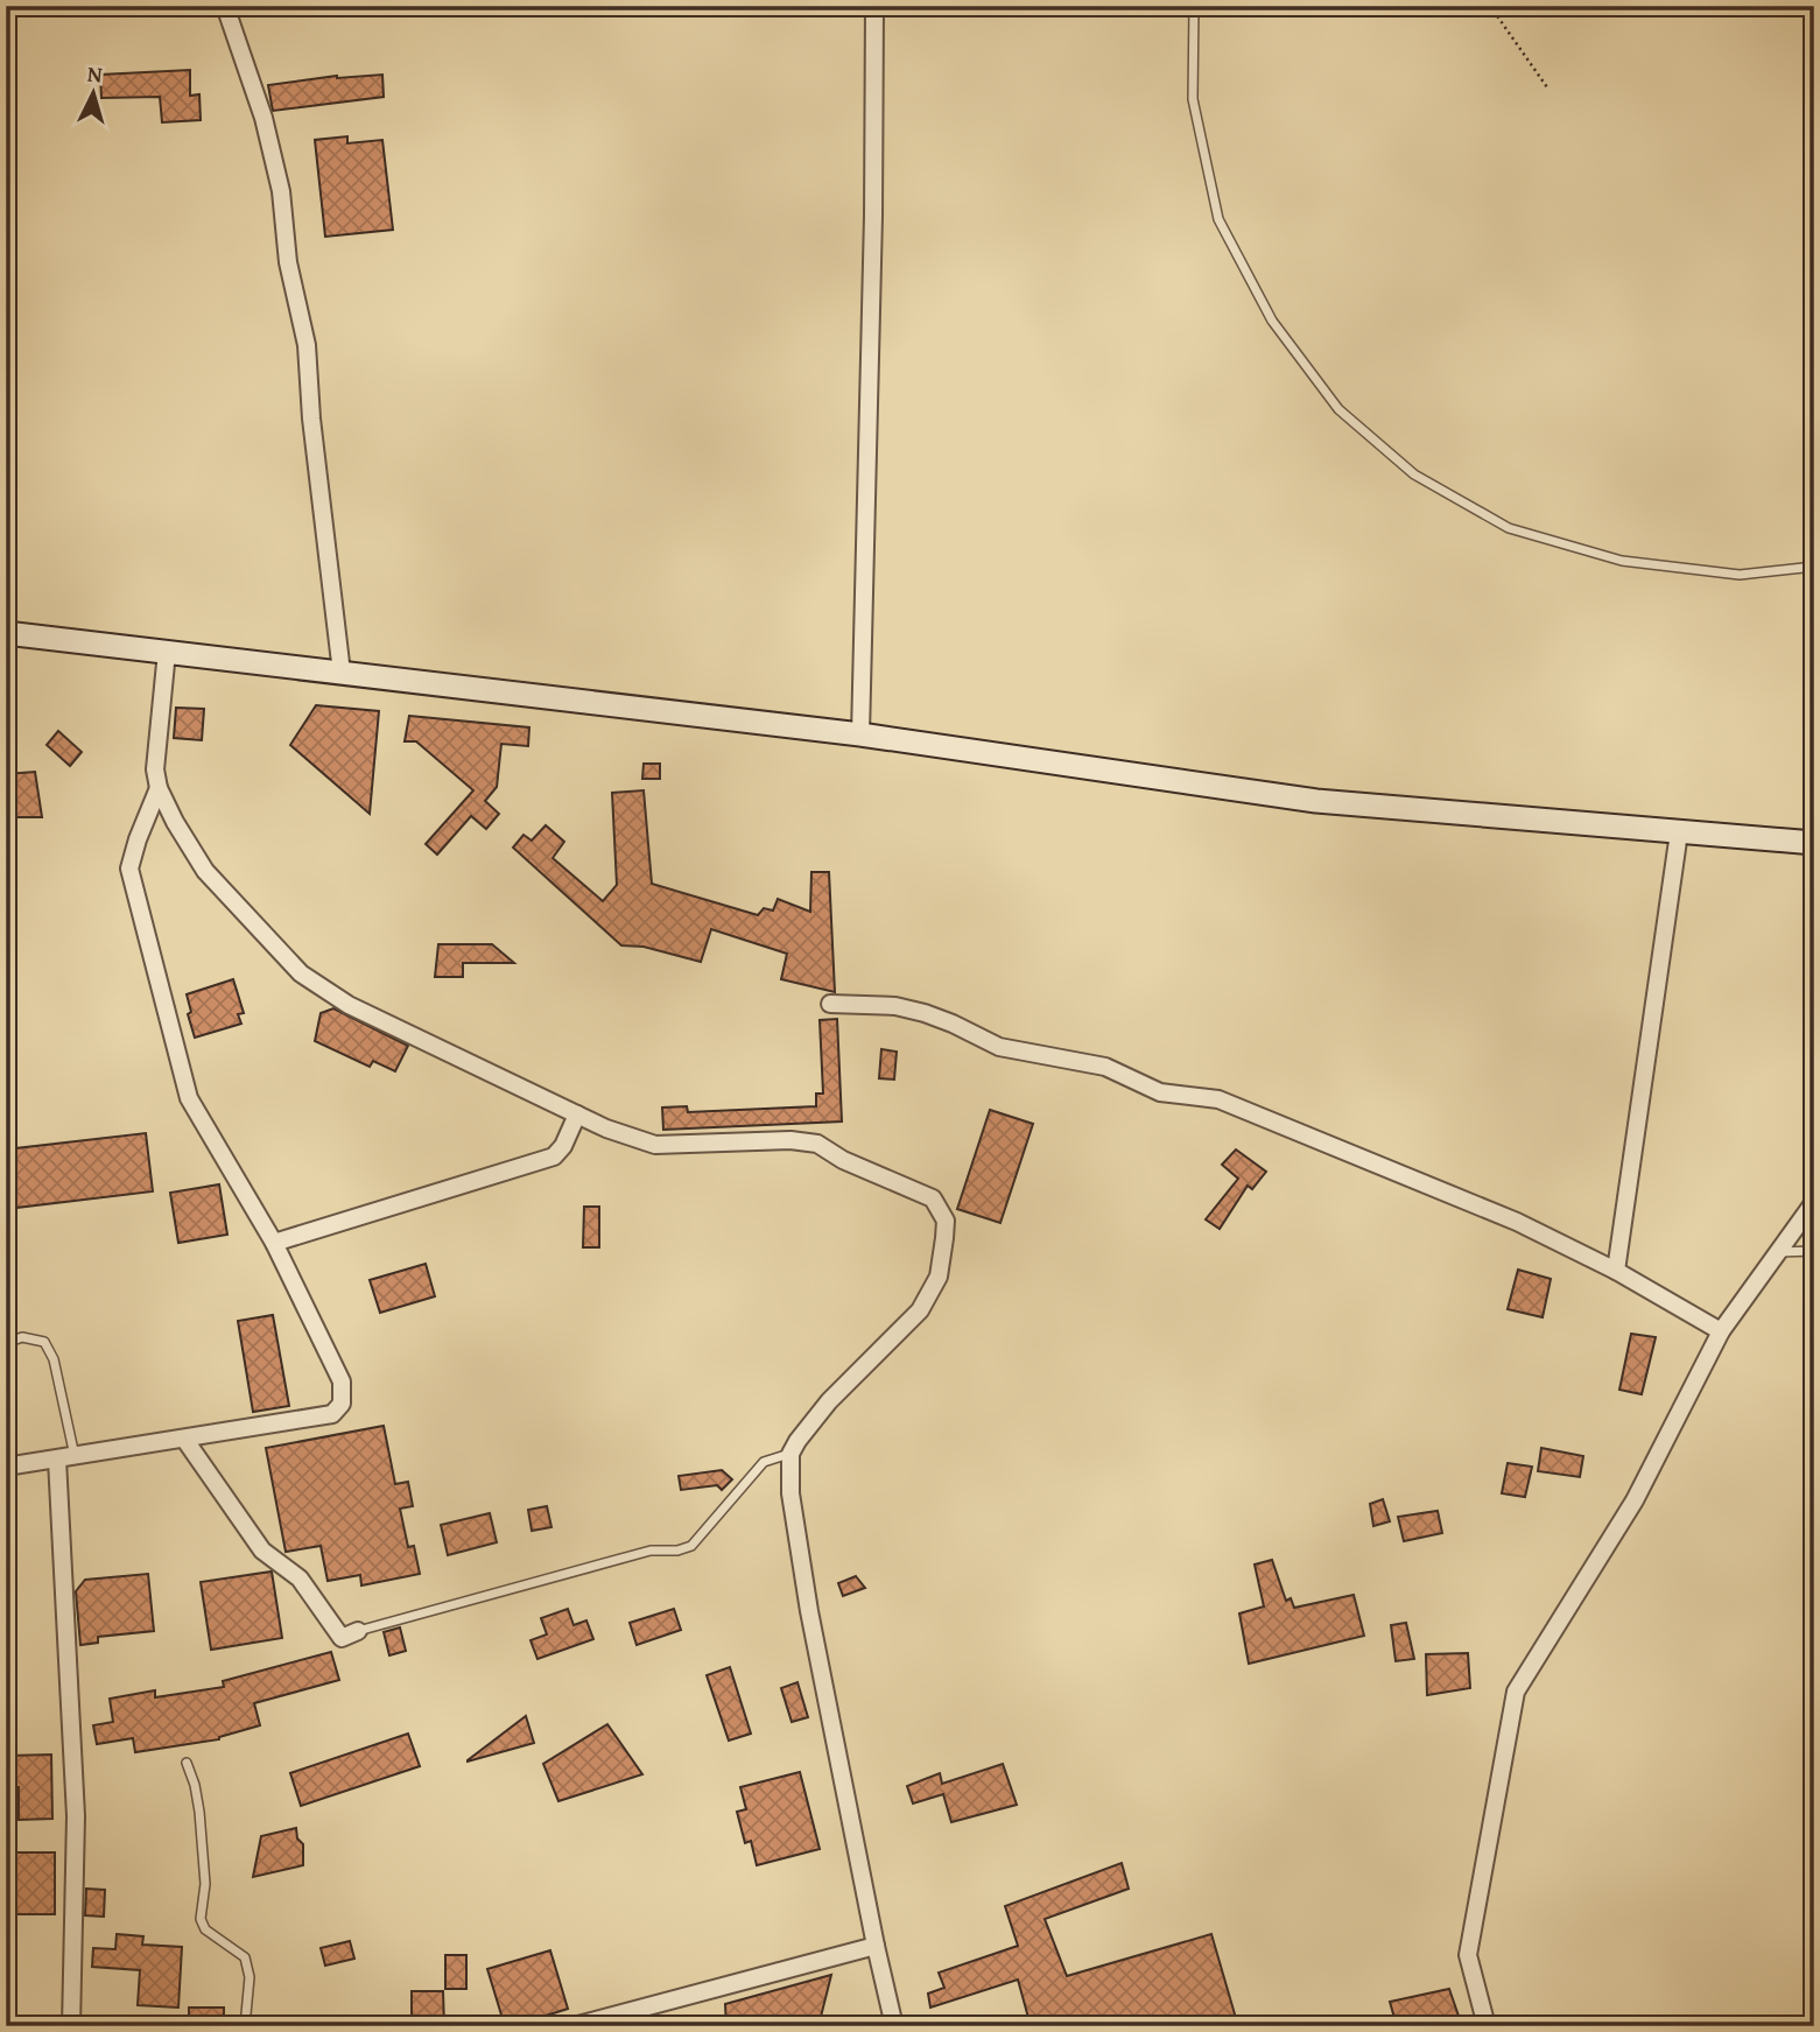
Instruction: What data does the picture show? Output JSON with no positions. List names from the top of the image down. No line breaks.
{"north":"top"}
